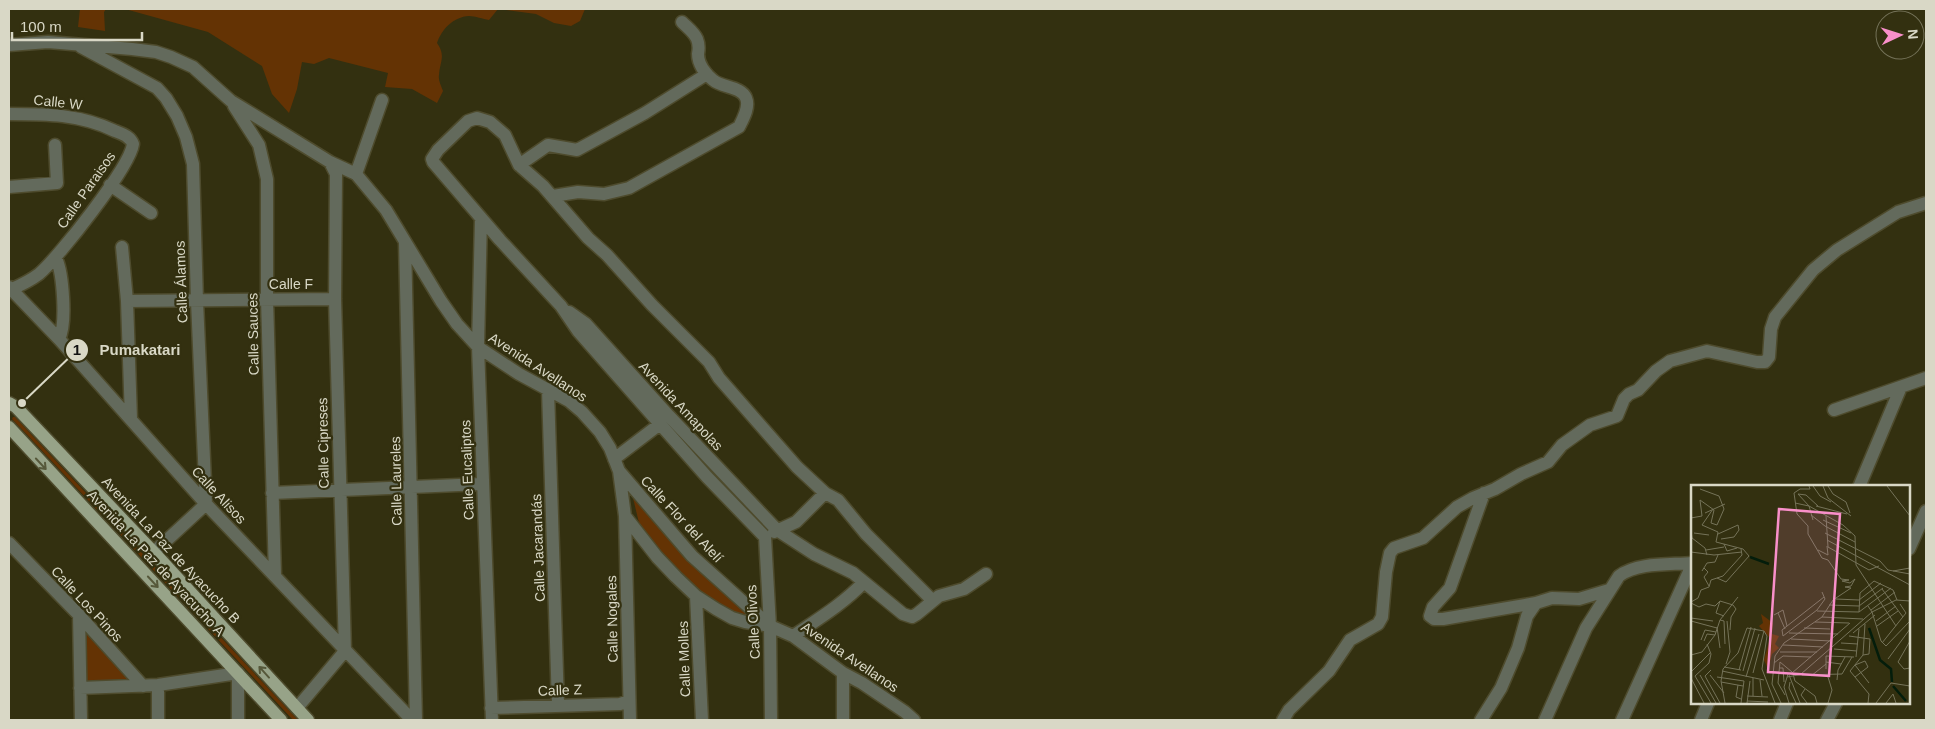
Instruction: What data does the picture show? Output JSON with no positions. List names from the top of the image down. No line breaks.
{"streets":{"main road":["Avenida La Paz de Ayacucho B","Avenida La Paz de Ayacucho A"],"street":["Calle W","Calle Paraisos","Calle Álamos","Calle F","Calle Sauces","Avenida Avellanos","Avenida Amapolas","Calle Cipreses","Calle Eucaliptos","Calle Laureles","Calle Alisos","Calle Flor del Alelí","Calle Jacarandás","Calle Los Pinos","Calle Nogales","Calle Olivos","Calle Molles","Calle Z"]},"crossings":[["Calle W","Calle Paraisos"],["Calle Paraisos","Calle Alisos"],["Calle Álamos","Calle F"],["Calle Álamos","Avenida Avellanos"],["Calle Álamos","Calle Alisos"],["Calle F","Calle Sauces"],["Calle F","Calle Cipreses"],["Calle Sauces","Avenida Avellanos"],["Calle Sauces","Calle Alisos"],["Avenida Avellanos","Calle Cipreses"],["Avenida Avellanos","Calle Eucaliptos"],["Avenida Avellanos","Calle Laureles"],["Avenida Avellanos","Calle Flor del Alelí"],["Avenida Avellanos","Calle Jacarandás"],["Avenida Avellanos","Calle Nogales"],["Avenida Avellanos","Calle Olivos"],["Avenida Avellanos","Calle Molles"],["Avenida Amapolas","Calle Eucaliptos"],["Avenida Amapolas","Calle Olivos"],["Calle Cipreses","Calle Alisos"],["Calle Eucaliptos","Calle Z"],["Calle Flor del Alelí","Calle Olivos"],["Calle Jacarandás","Calle Z"],["Calle Nogales","Calle Z"]],"one_way":["Avenida La Paz de Ayacucho B","Avenida La Paz de Ayacucho A"],"places":["Pumakatari"],"scale_bar":"100 m","north":"right"}
